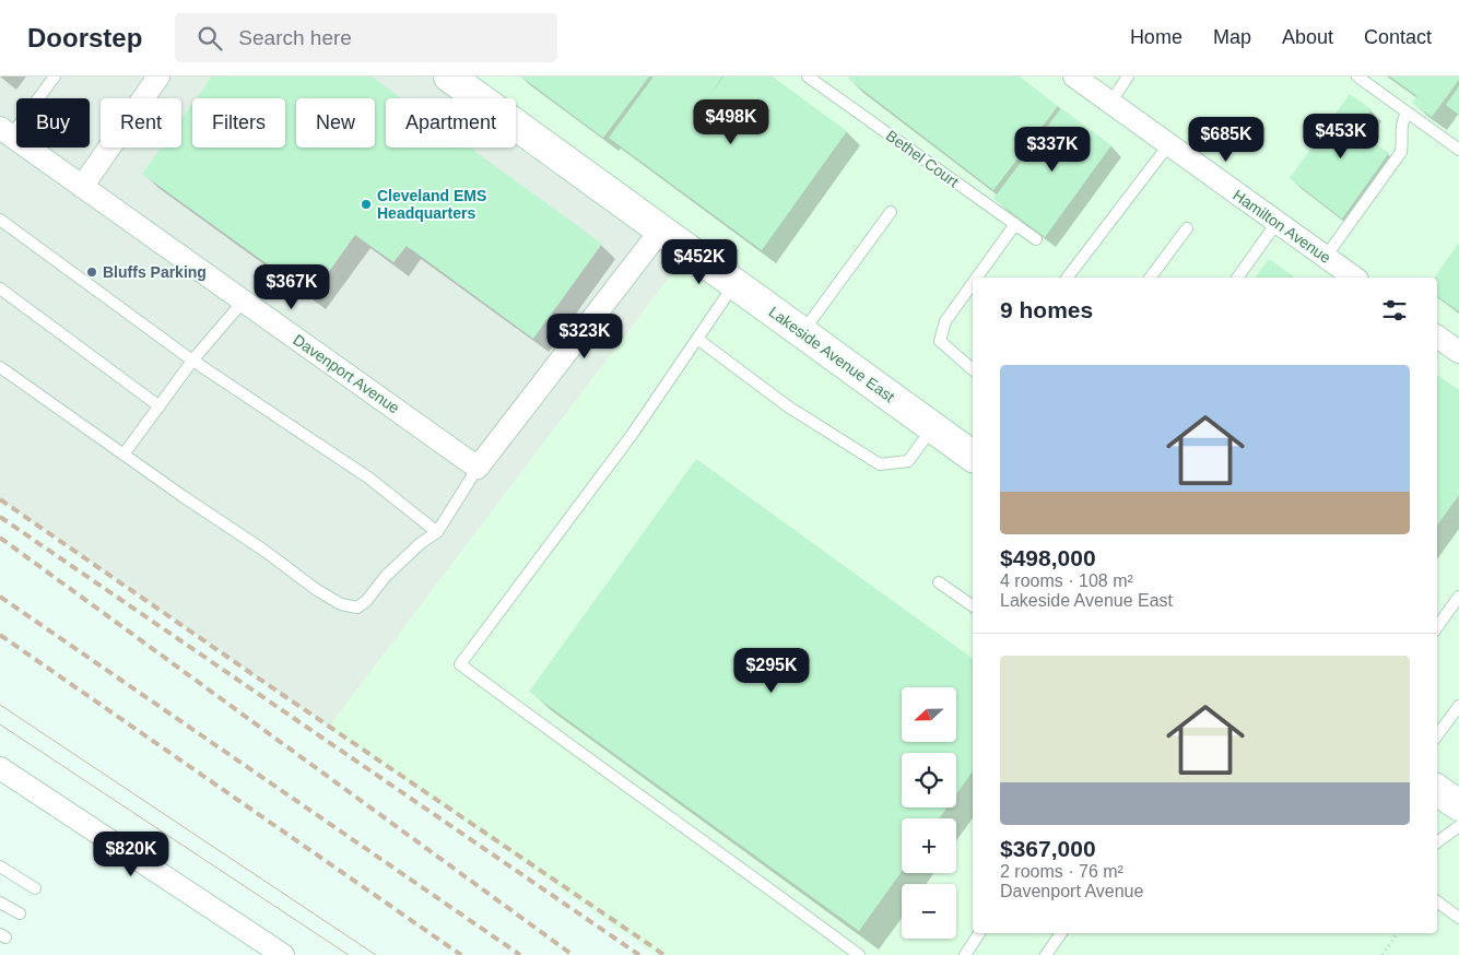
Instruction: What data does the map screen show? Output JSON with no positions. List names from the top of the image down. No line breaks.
{"streets":{"street":["Hamilton Avenue","Lakeside Avenue East","Davenport Avenue"],"lane":["Bethel Court"]},"places":["Cleveland EMS Headquarters","Bluffs Parking"],"north":"left","page":{"header":"Doorstep","search":"Search here","nav":["Home","Map","About","Contact"],"chip":["Buy","Rent","Filters","New","Apartment"],"price":["$498K","$453K","$685K","$337K","$452K","$367K","$323K","$295K","$820K"],"heading":"9 homes","list":[{"name":"$498,000","note":"4 rooms · 108 m² · Lakeside Avenue East"},{"name":"$367,000","note":"2 rooms · 76 m² · Davenport Avenue"}],"map_buttons":["+","−"]}}
